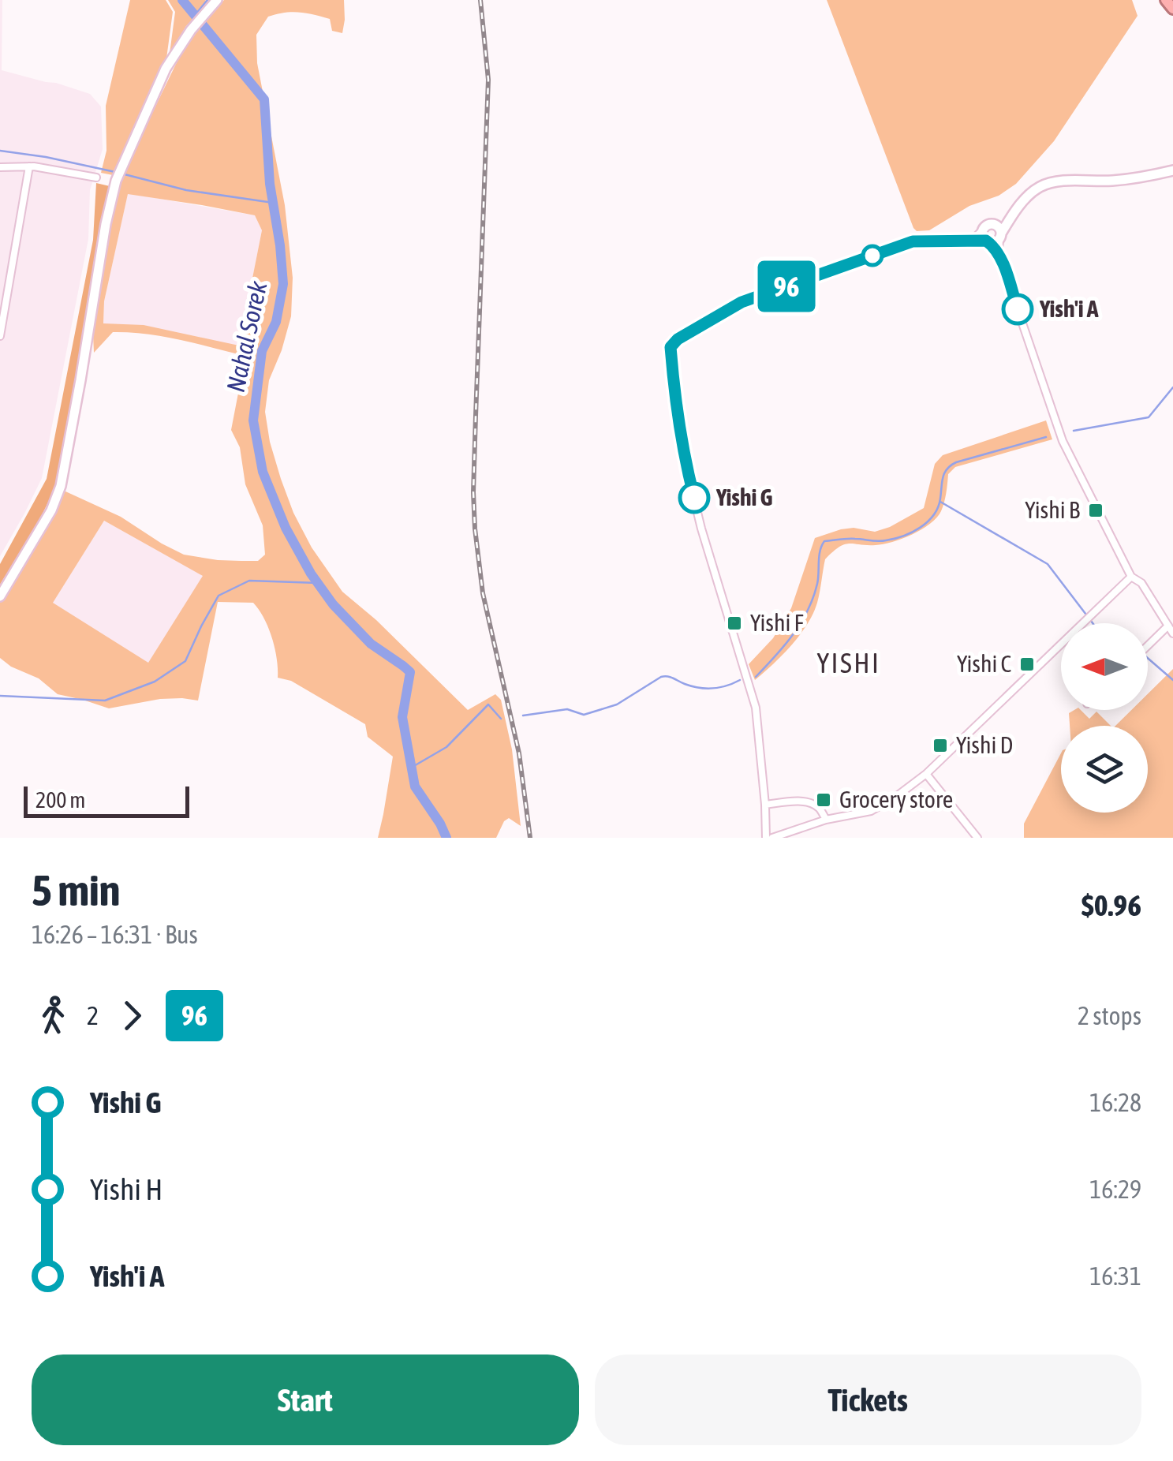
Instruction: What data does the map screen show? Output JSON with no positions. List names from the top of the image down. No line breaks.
{"districts":["YISHI"],"water":["Nahal Sorek"],"places":{"other":["Yish'i A","Yishi G"],"transit":["Yishi B","Yishi F","Yishi C","Yishi D","Grocery store"]},"lines":["bus line 96"],"scale_bar":"200 m","north":"left","page":{"on_map":"96","scale":"200 m","heading":["5 min","16:26 – 16:31 · Bus","$0.96"],"legs":["2","96","2 stops"],"list":[{"name":"Yishi G","value":"16:28"},{"name":"Yishi H","value":"16:29"},{"name":"Yish'i A","value":"16:31"}],"buttons":["Start","Tickets"]}}
